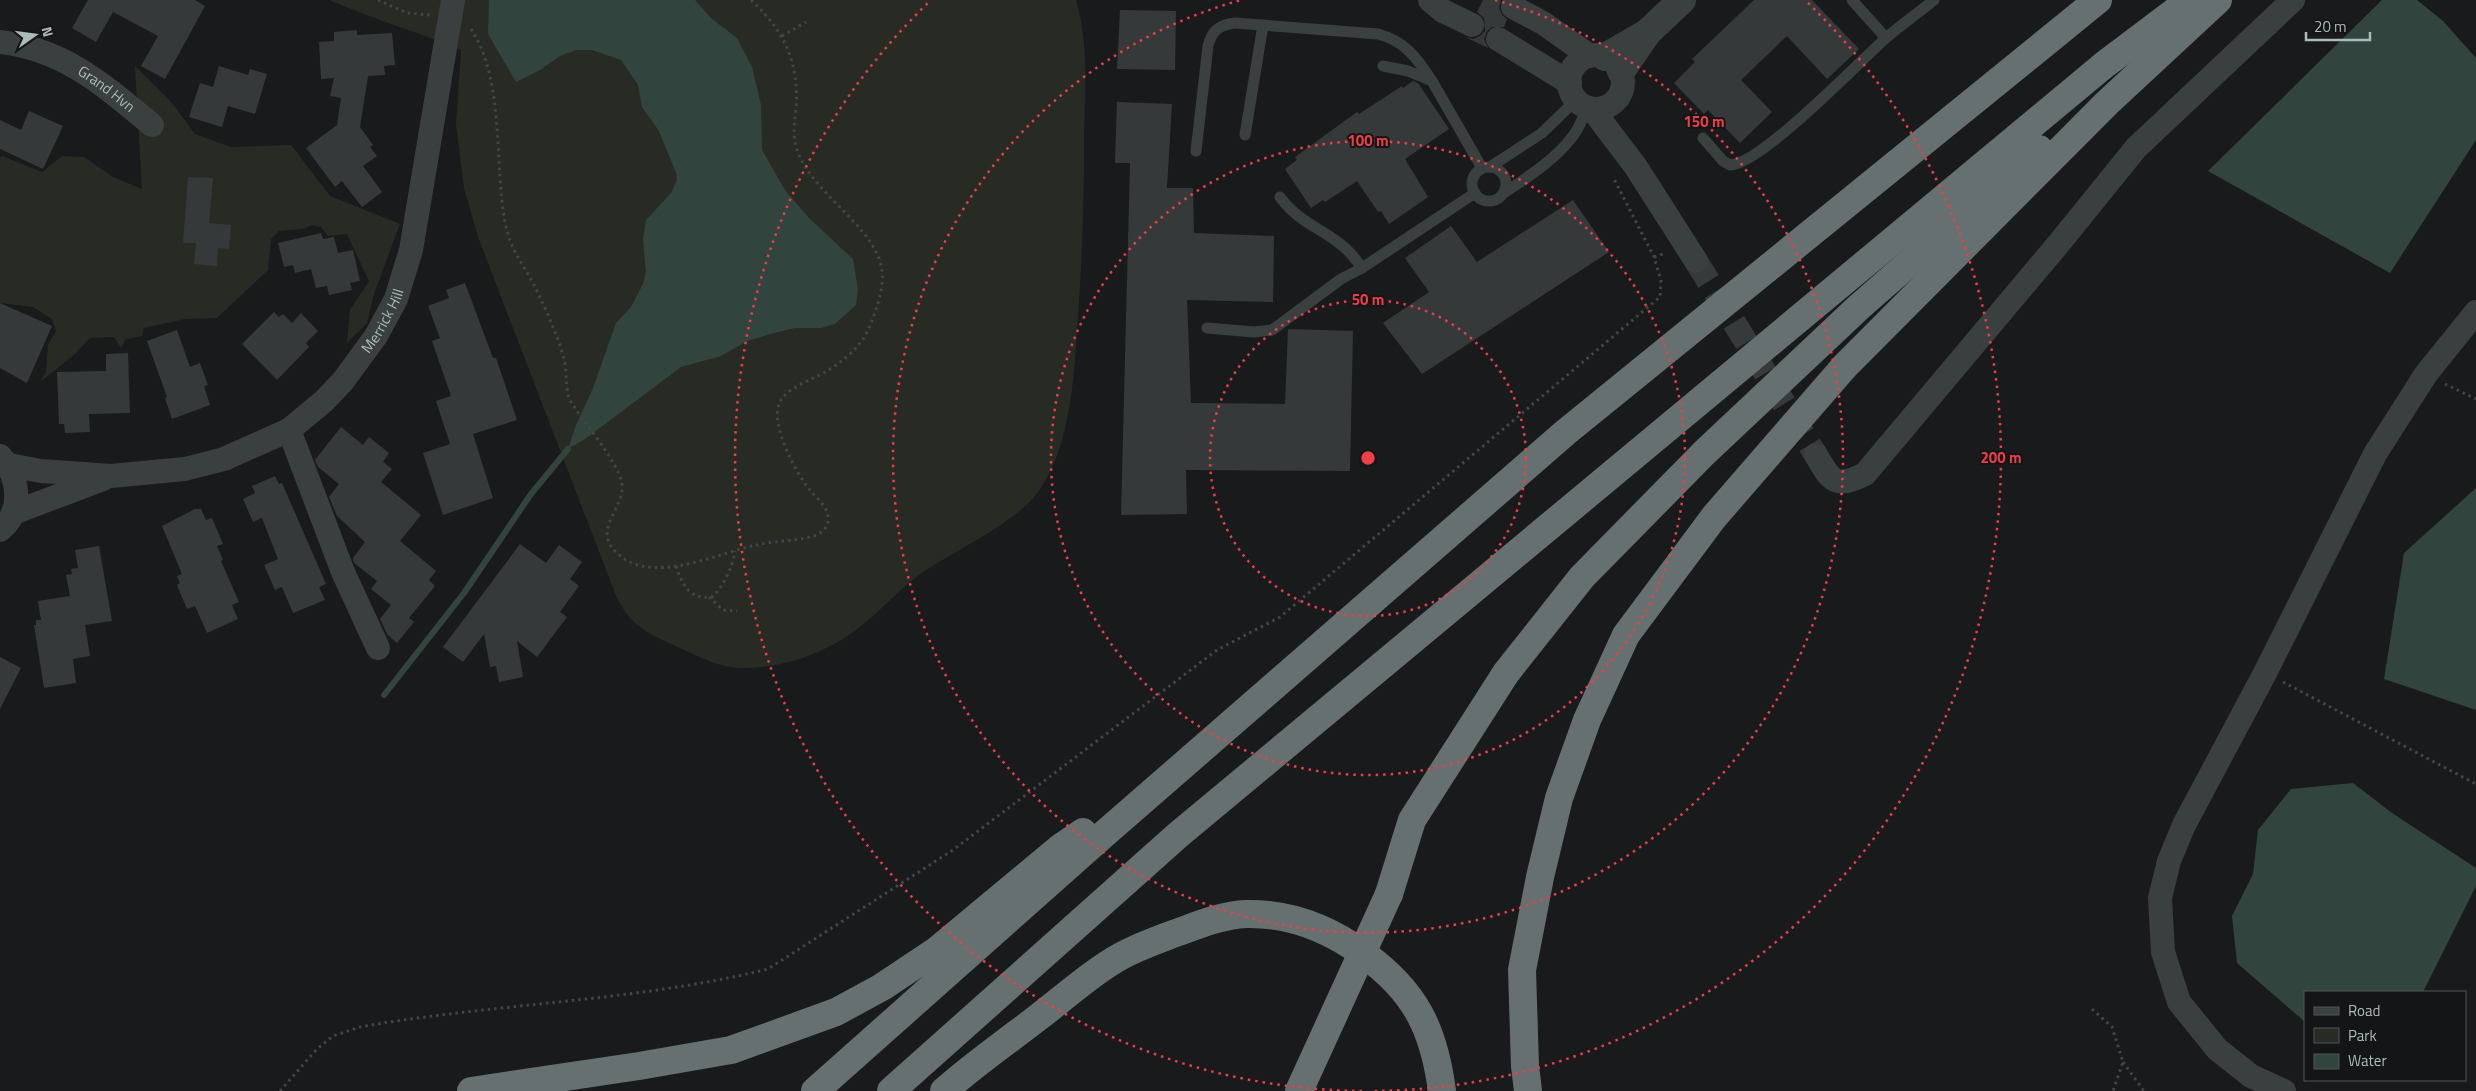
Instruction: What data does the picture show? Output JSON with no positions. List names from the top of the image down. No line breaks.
{"streets":{"street":["Grand Hvn","Merrick Hill"]},"legend":["Road","Park","Water"],"scale_bar":"20 m","north":"right","rings":["150 m","100 m","50 m","200 m"]}
